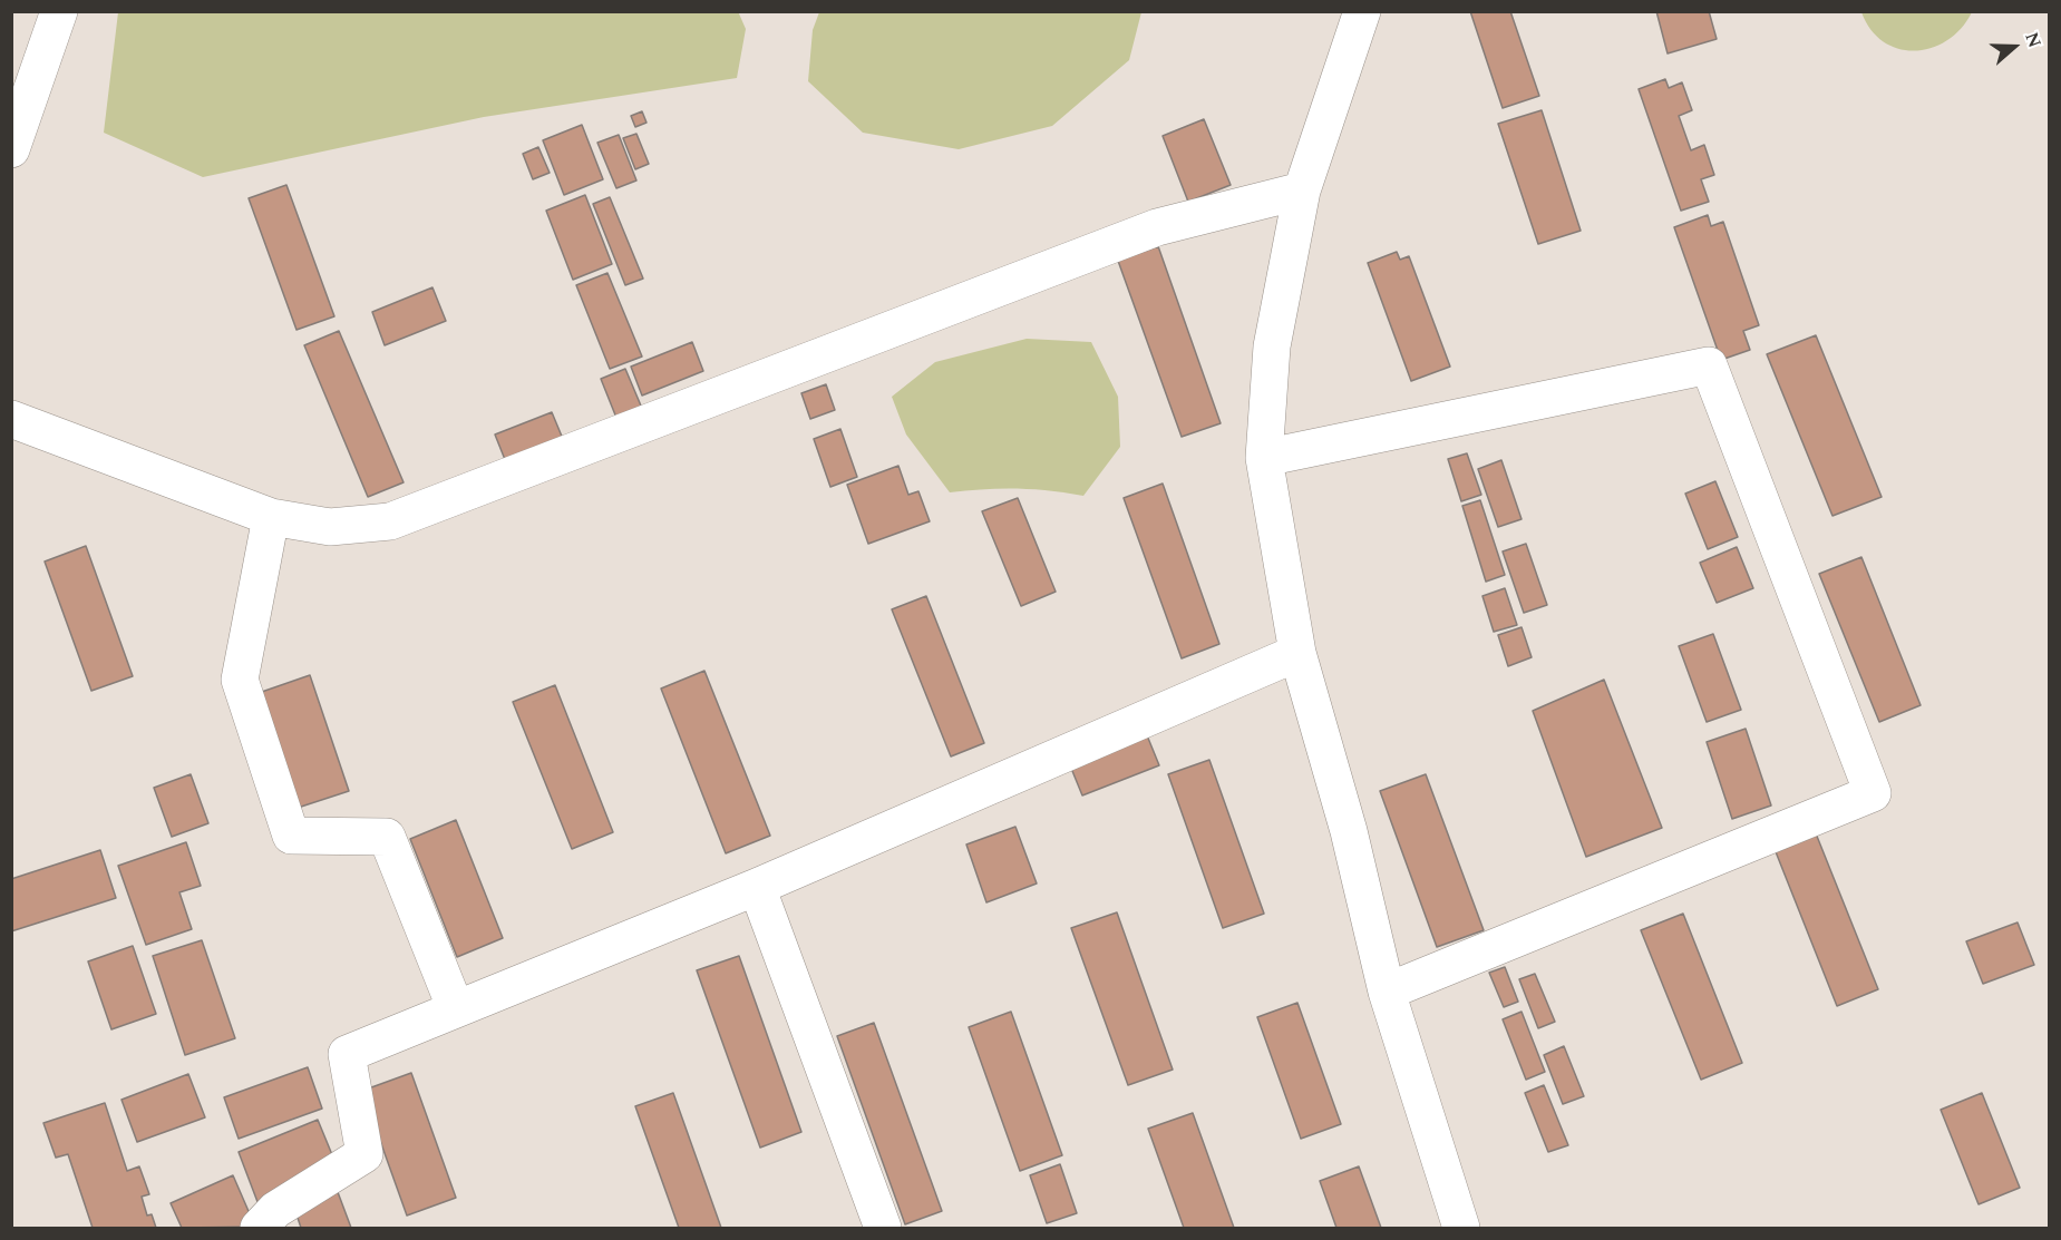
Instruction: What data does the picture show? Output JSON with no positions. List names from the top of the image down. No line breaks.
{"north":"right"}
